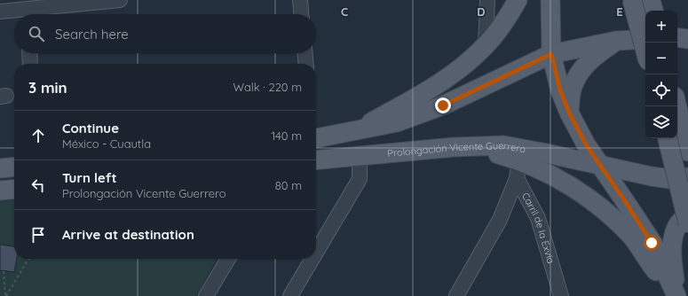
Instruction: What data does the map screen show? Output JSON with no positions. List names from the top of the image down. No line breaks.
{"streets":{"main road":["Prolongación Vicente Guerrero"],"street":["Carril de la Exvía"]},"page":{"map_buttons":["+","−"],"search":"Search here","heading":["3 min","Walk · 220 m"],"list":[["Continue","México - Cuautla","140 m"],["Turn left","Prolongación Vicente Guerrero","80 m"],"Arrive at destination"]},"grid":{"columns":["C","D","E"]}}
